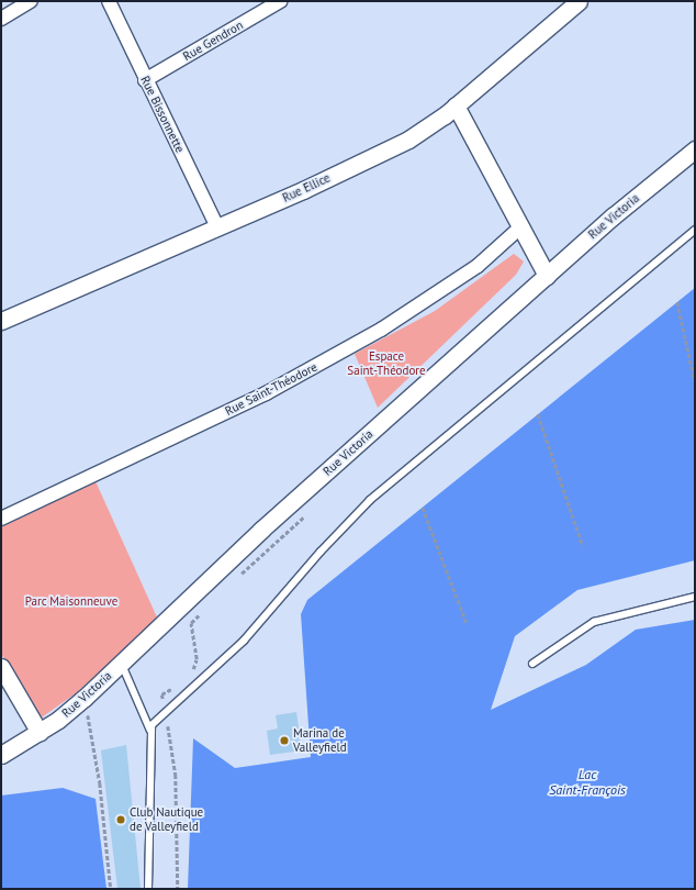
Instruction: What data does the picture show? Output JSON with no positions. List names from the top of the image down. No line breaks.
{"streets":{"street":["Rue Gendron","Rue Bissonnette","Rue Ellice","Rue Victoria","Rue Saint-Théodore"]},"crossings":[["Rue Gendron","Rue Bissonnette"],["Rue Bissonnette","Rue Ellice"]],"water":["Lac Saint-François"],"parks":["Espace Saint-Théodore","Parc Maisonneuve"],"places":["Marina de Valleyfield","Club Nautique de Valleyfield"]}
